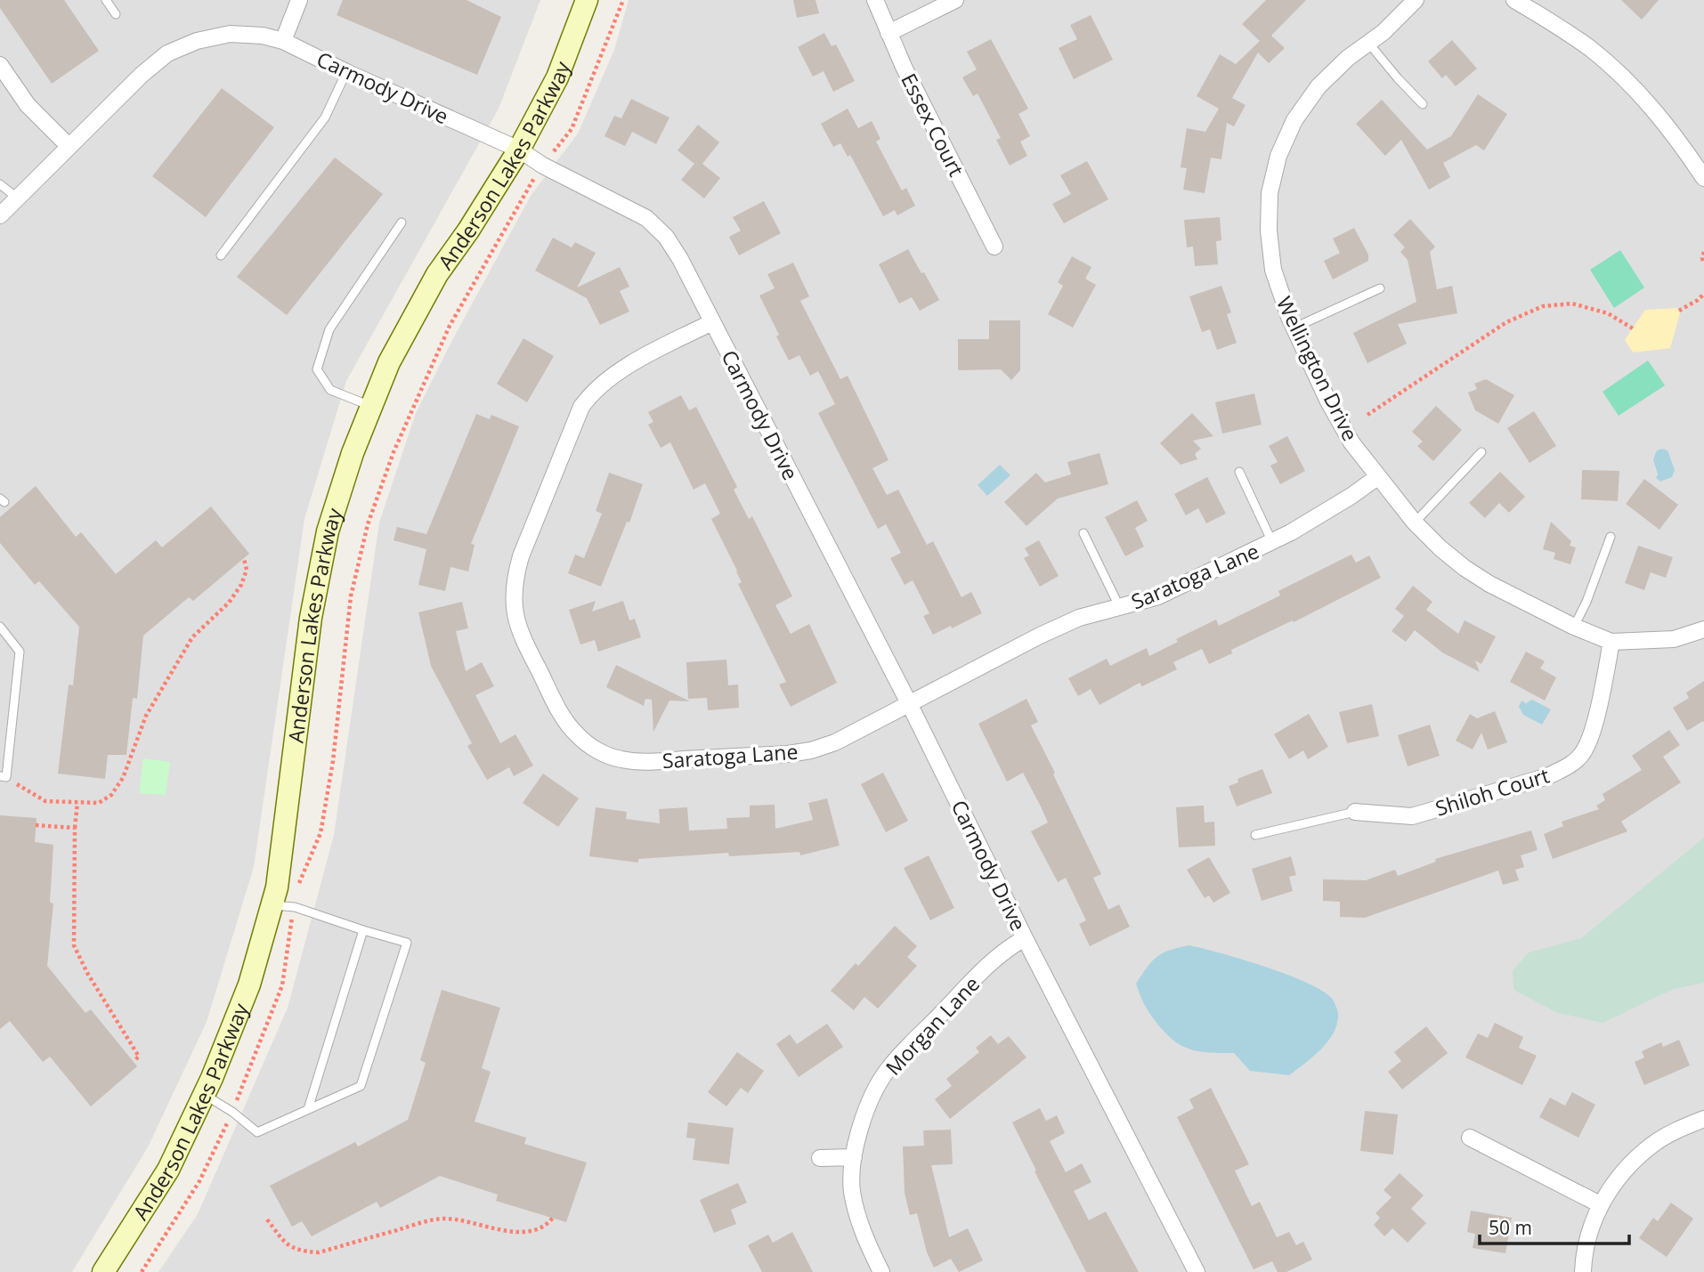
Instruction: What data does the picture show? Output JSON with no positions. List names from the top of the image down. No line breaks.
{"streets":{"street":["Carmody Drive","Essex Court","Anderson Lakes Parkway","Wellington Drive","Saratoga Lane","Shiloh Court","Morgan Lane"]},"crossings":[["Carmody Drive","Anderson Lakes Parkway"],["Carmody Drive","Saratoga Lane"],["Carmody Drive","Morgan Lane"],["Wellington Drive","Saratoga Lane"],["Wellington Drive","Shiloh Court"]],"scale_bar":"50 m"}
